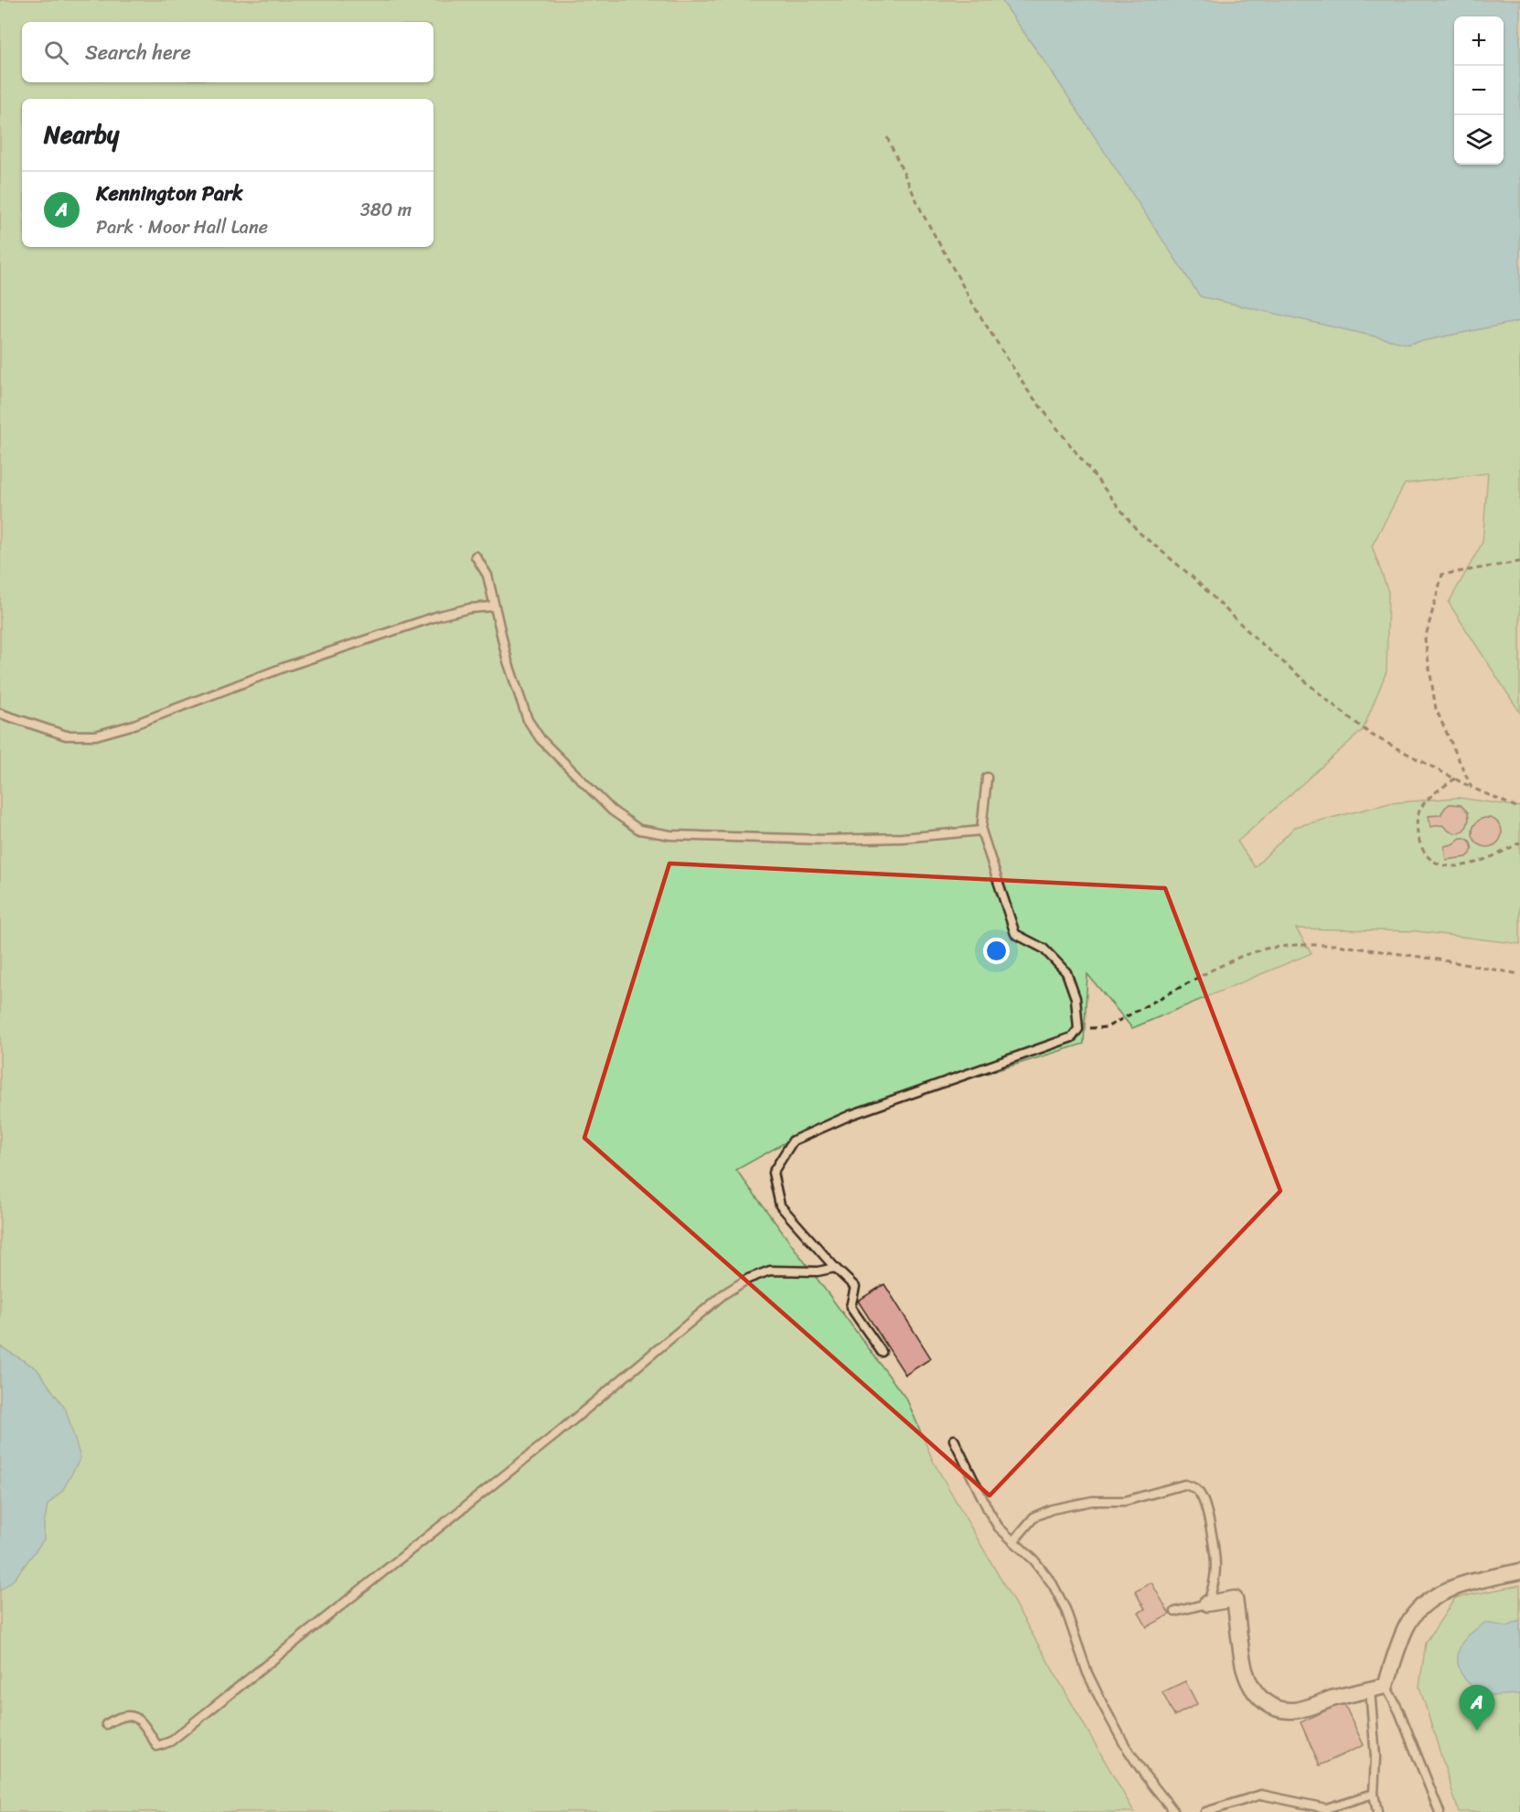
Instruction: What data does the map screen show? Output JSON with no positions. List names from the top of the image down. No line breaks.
{"page":{"map_buttons":["+","−"],"search":"Search here","heading":"Nearby","list":[{"mark":"A","name":"Kennington Park","note":"Park · Moor Hall Lane","value":"380 m"}],"pins":"A"}}
